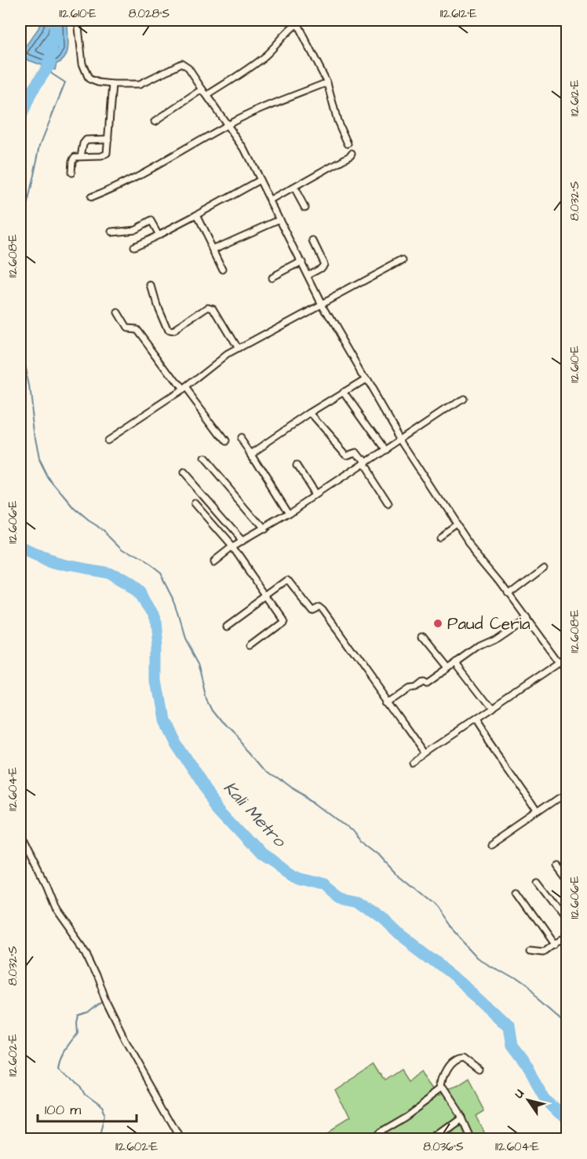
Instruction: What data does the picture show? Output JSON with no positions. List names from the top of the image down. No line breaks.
{"water":["Kali Metro"],"places":["Paud Ceria"],"scale_bar":"100 m","north":"top left","coordinates":["112.610°E","8.028°S","112.612°E","8.032°S","112.608°E","112.606°E","112.604°E","112.602°E","8.036°S"]}
